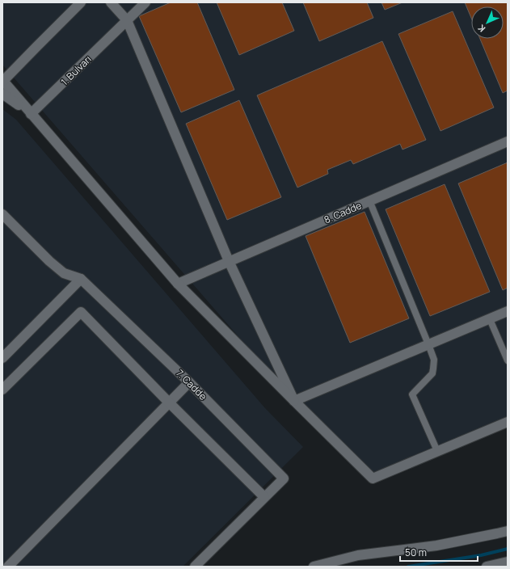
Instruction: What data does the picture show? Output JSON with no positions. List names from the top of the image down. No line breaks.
{"streets":{"street":["1. Bulvarı","8. Cadde","7. Cadde"]},"scale_bar":"50 m","north":"bottom left"}
